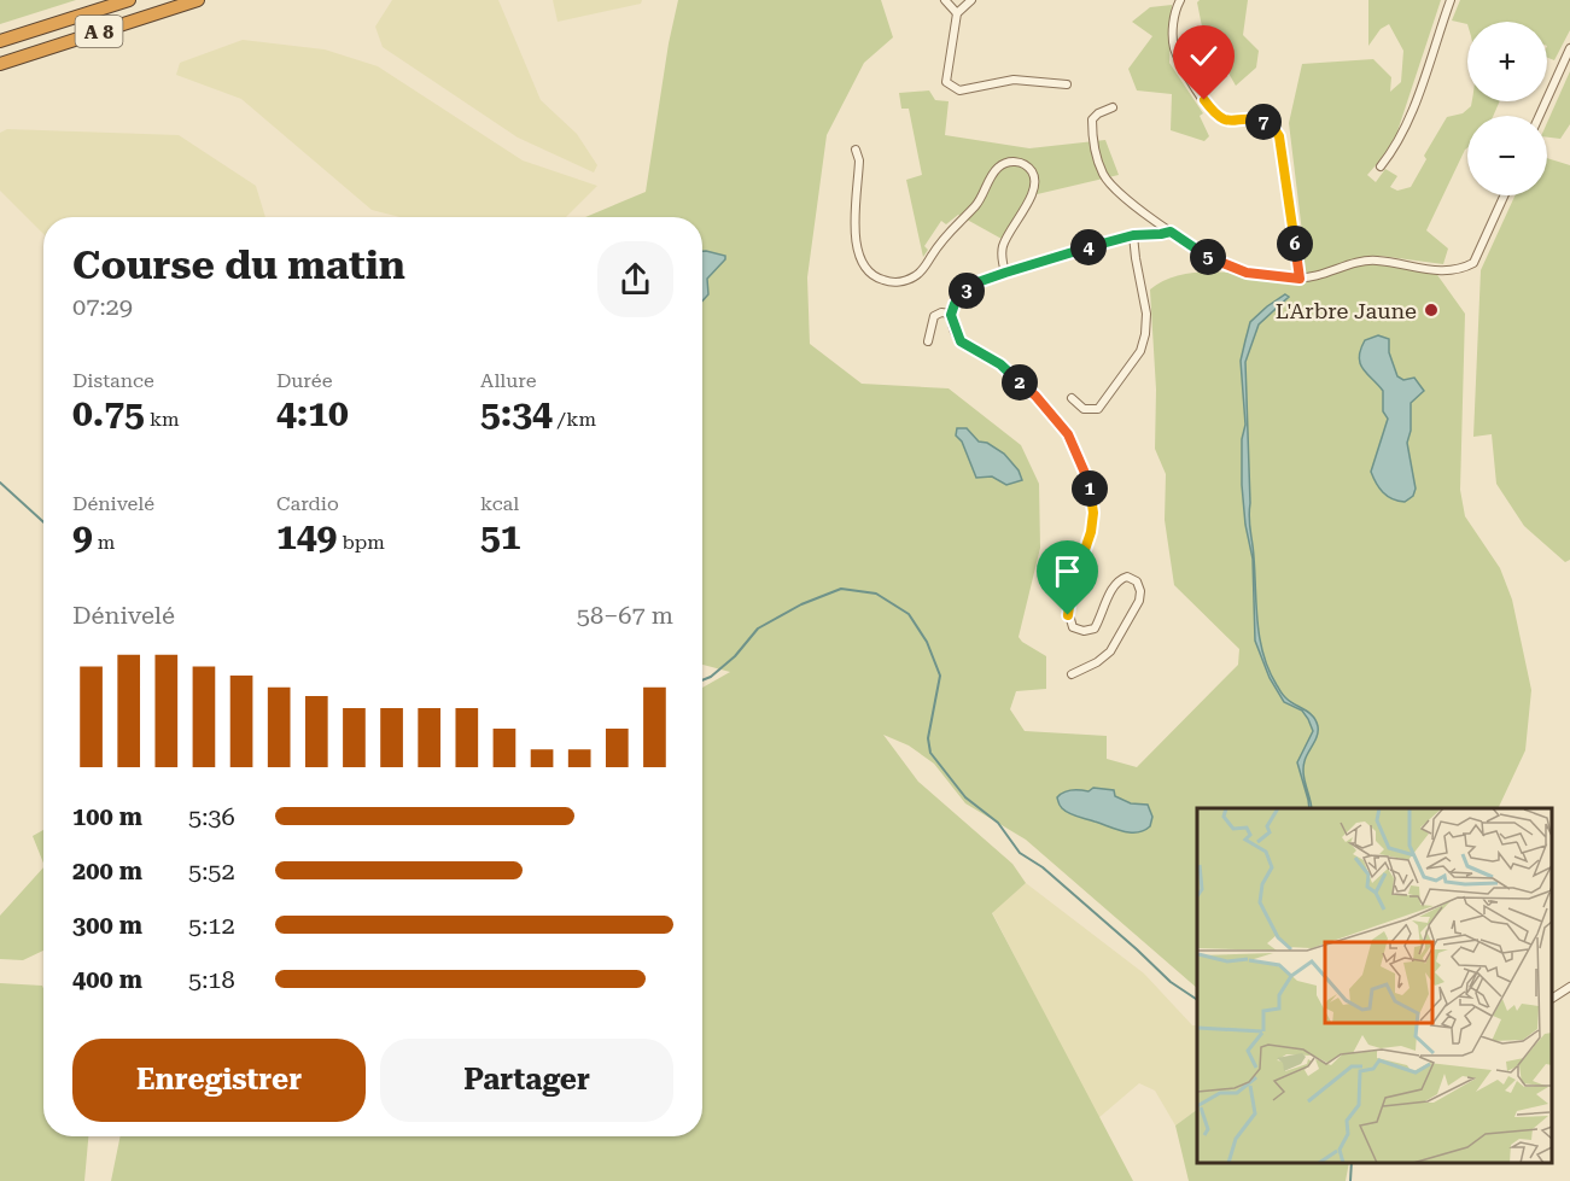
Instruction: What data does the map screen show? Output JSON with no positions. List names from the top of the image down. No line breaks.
{"streets":{"highway":["A 8"]},"places":["L'Arbre Jaune"],"page":{"map_buttons":["+","−"],"pins":["7","6","4","5","3","2","1"],"heading":["Course du matin","07:29"],"stats":[["Distance","0.75 km"],["Durée","4:10"],["Allure","5:34 /km"],["Dénivelé","9 m"],["Cardio","149 bpm"],["kcal","51"]],"chart":["Dénivelé","58–67 m"],"list":[{"name":"100 m","note":"5:36"},{"name":"200 m","note":"5:52"},{"name":"300 m","note":"5:12"},{"name":"400 m","note":"5:18"}],"buttons":["Enregistrer","Partager"]}}
